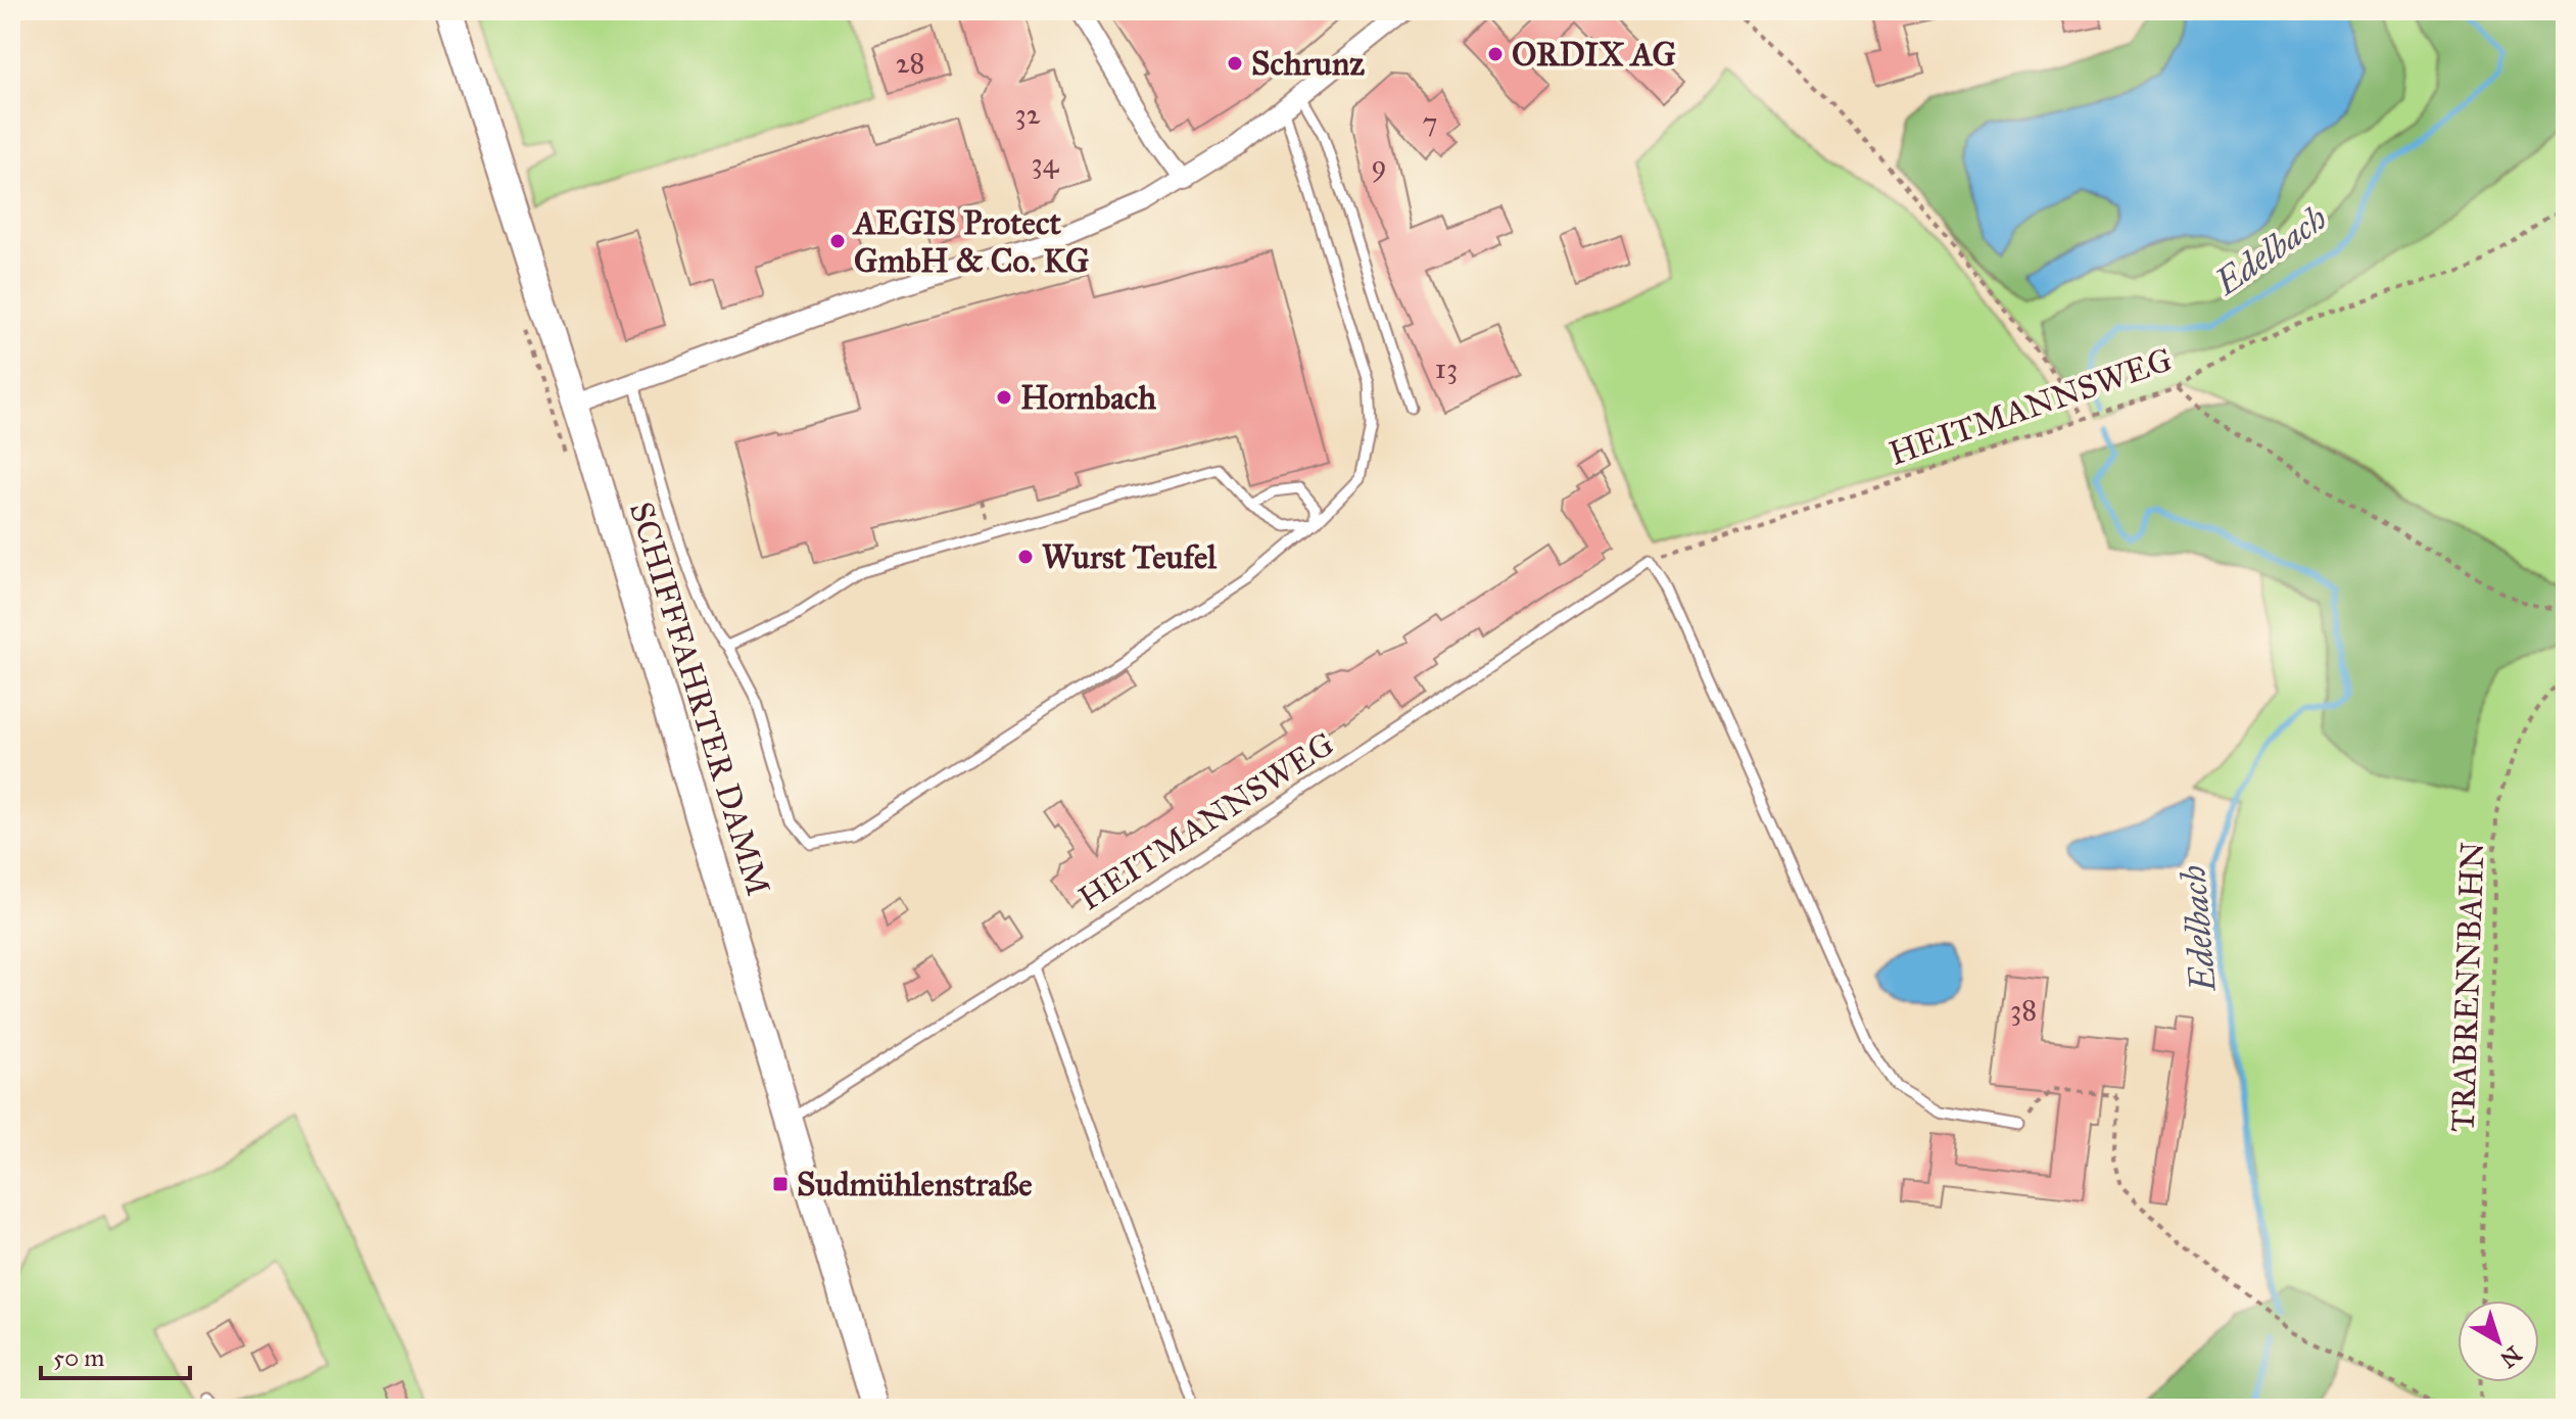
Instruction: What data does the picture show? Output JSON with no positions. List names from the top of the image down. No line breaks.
{"streets":{"main road":["SCHIFFFAHRTER DAMM"],"lane":["HEITMANNSWEG"],"path":["TRABRENNBAHN"]},"crossings":[["HEITMANNSWEG","SCHIFFFAHRTER DAMM"]],"water":["Edelbach"],"places":{"other":["ORDIX AG","Schrunz","AEGIS Protect GmbH & Co. KG","Hornbach","Wurst Teufel"],"transit":["Sudmühlenstraße"]},"house_numbers":["28","32","7","34","9","13","38"],"scale_bar":"50 m","north":"bottom right"}
